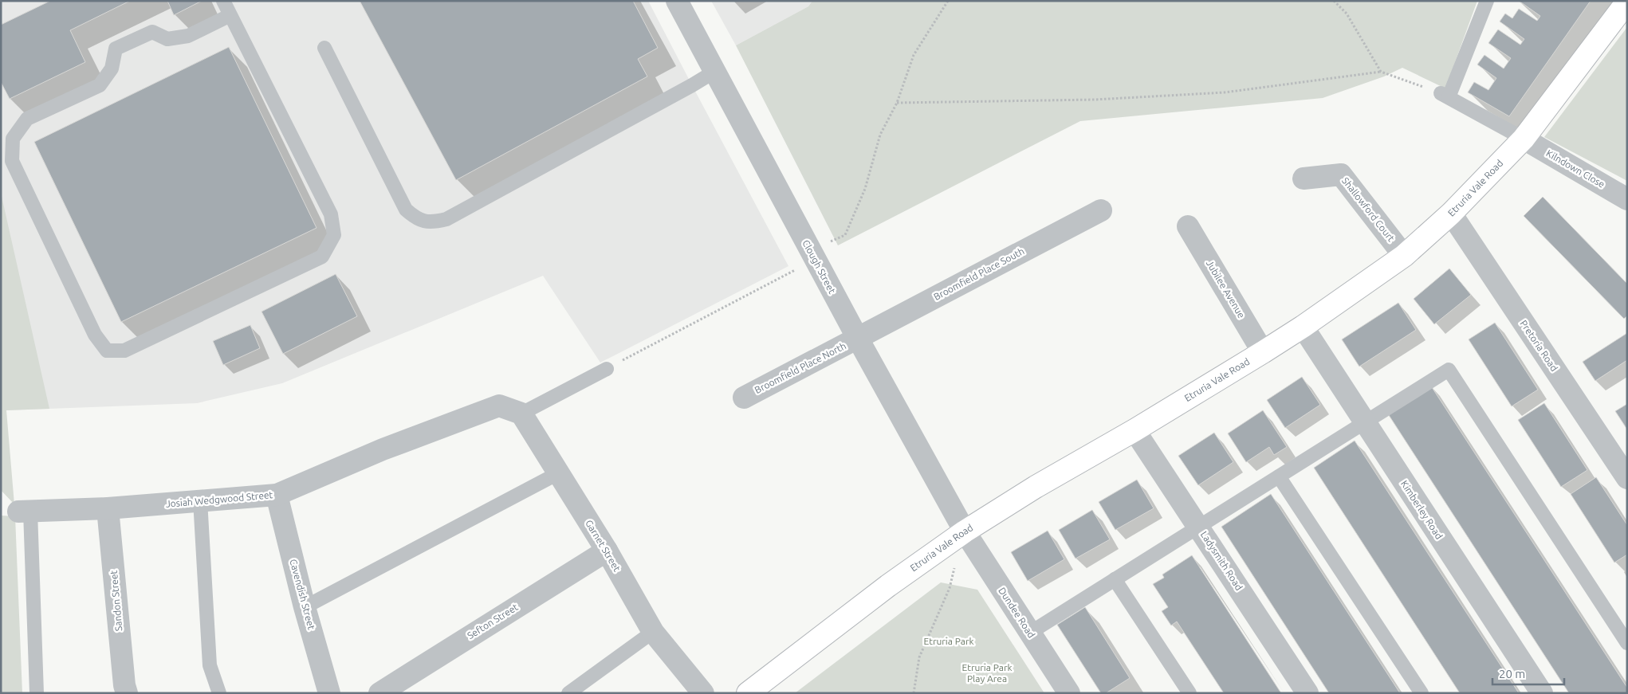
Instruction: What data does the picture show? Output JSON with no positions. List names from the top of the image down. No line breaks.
{"streets":{"main road":["Etruria Vale Road"],"street":["Kilndown Close","Shallowford Court","Clough Street","Broomfield Place South","Jubilee Avenue","Pretoria Road","Broomfield Place North","Josiah Wedgwood Street","Kimberley Road","Garnet Street","Ladysmith Road","Cavendish Street","Sandon Street","Dundee Road","Sefton Street"]},"crossings":[["Kilndown Close","Etruria Vale Road"],["Etruria Vale Road","Shallowford Court"],["Etruria Vale Road","Clough Street"],["Etruria Vale Road","Jubilee Avenue"],["Etruria Vale Road","Pretoria Road"],["Etruria Vale Road","Kimberley Road"],["Etruria Vale Road","Ladysmith Road"],["Etruria Vale Road","Dundee Road"],["Clough Street","Broomfield Place South"],["Clough Street","Broomfield Place North"],["Clough Street","Dundee Road"],["Broomfield Place South","Broomfield Place North"],["Josiah Wedgwood Street","Garnet Street"],["Josiah Wedgwood Street","Cavendish Street"],["Josiah Wedgwood Street","Sandon Street"],["Garnet Street","Sefton Street"]],"parks":["Etruria Park","Etruria Park Play Area"],"scale_bar":"20 m"}
